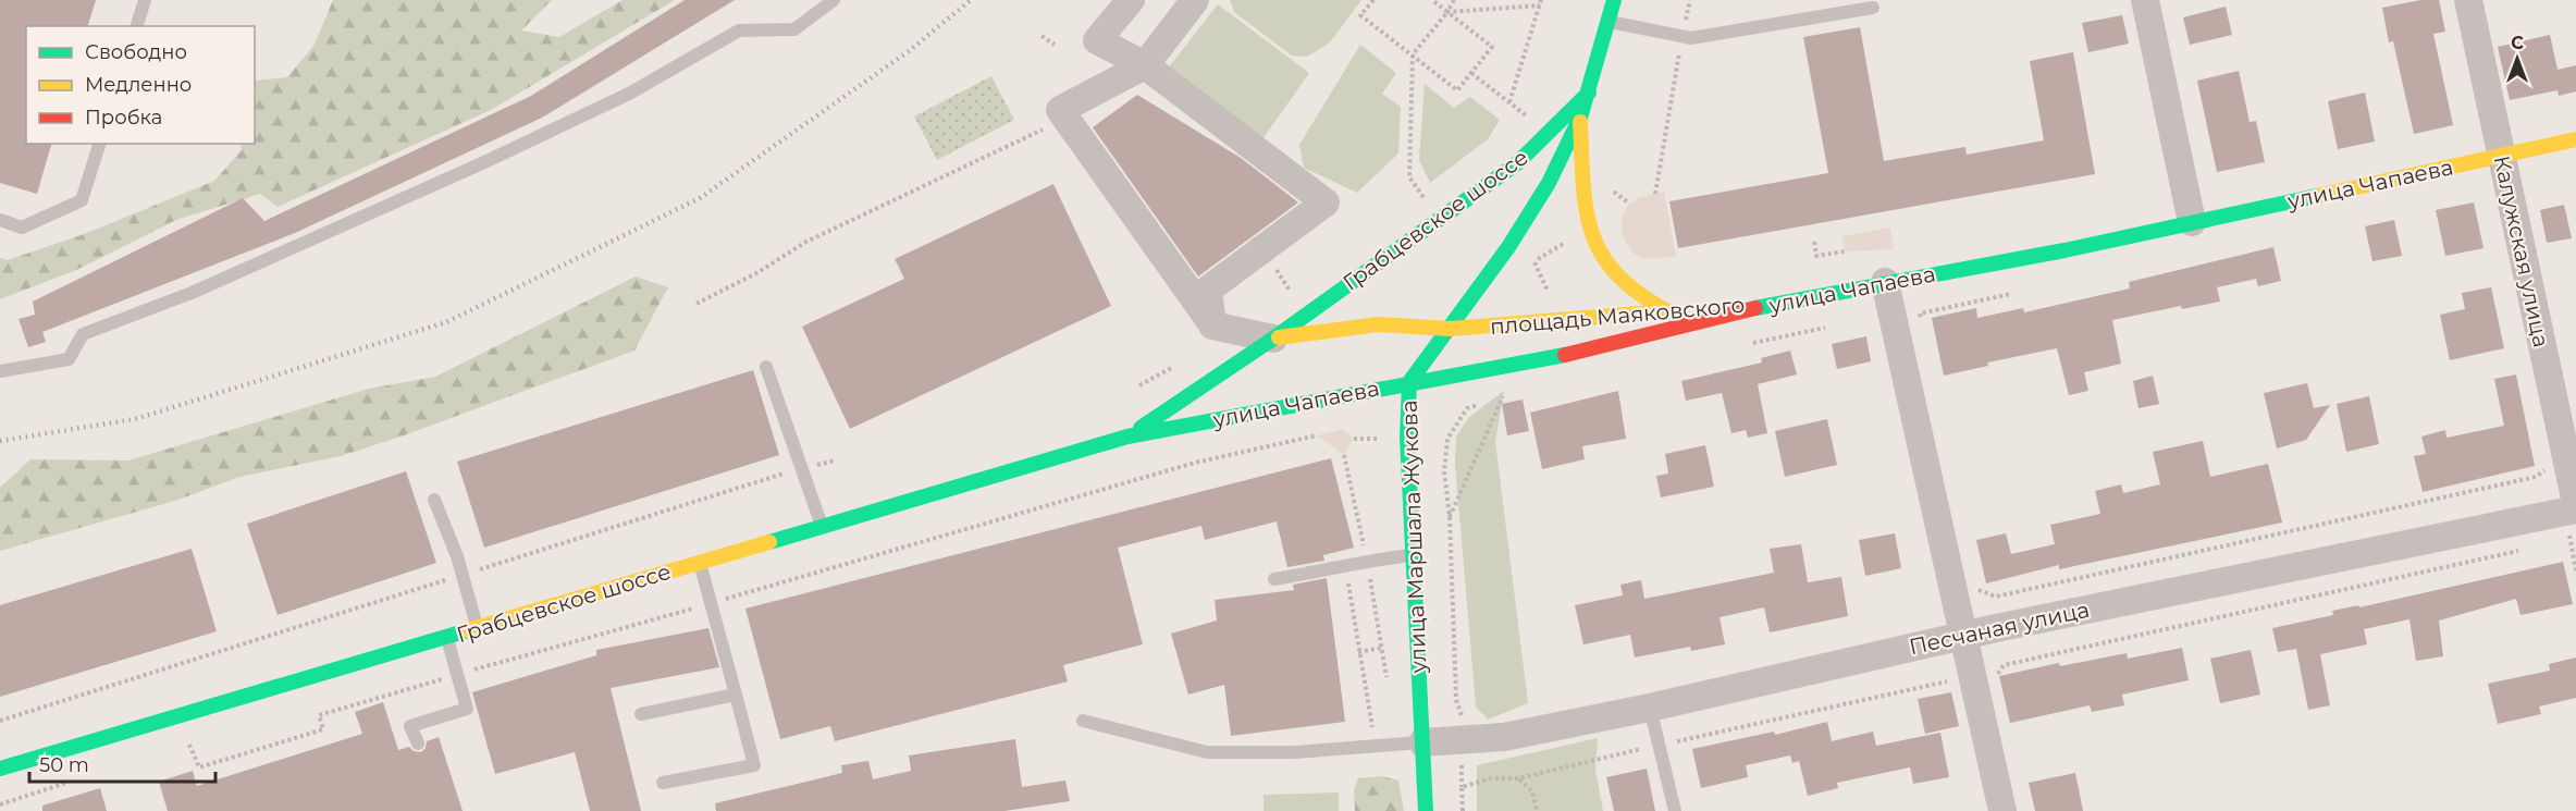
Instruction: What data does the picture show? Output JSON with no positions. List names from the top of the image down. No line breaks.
{"streets":{"main road":["улица Чапаева","Грабцевское шоссе","площадь Маяковского","улица Маршала Жукова"],"street":["Калужская улица","Песчаная улица"]},"crossings":[["улица Чапаева","Грабцевское шоссе"],["улица Чапаева","Калужская улица"],["улица Чапаева","площадь Маяковского"],["улица Чапаева","улица Маршала Жукова"],["Грабцевское шоссе","площадь Маяковского"],["Грабцевское шоссе","улица Маршала Жукова"],["площадь Маяковского","улица Маршала Жукова"],["улица Маршала Жукова","Песчаная улица"]],"legend":["Свободно","Медленно","Пробка"],"scale_bar":"50 m","north":"top"}
